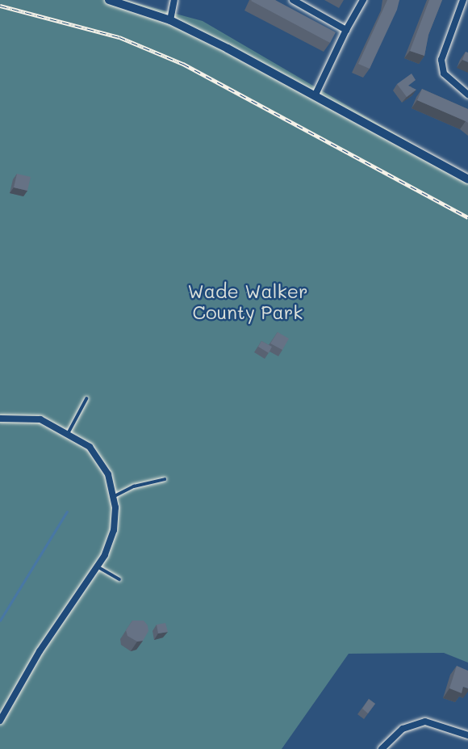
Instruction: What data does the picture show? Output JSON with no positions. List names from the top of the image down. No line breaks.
{"parks":["Wade Walker County Park"]}
